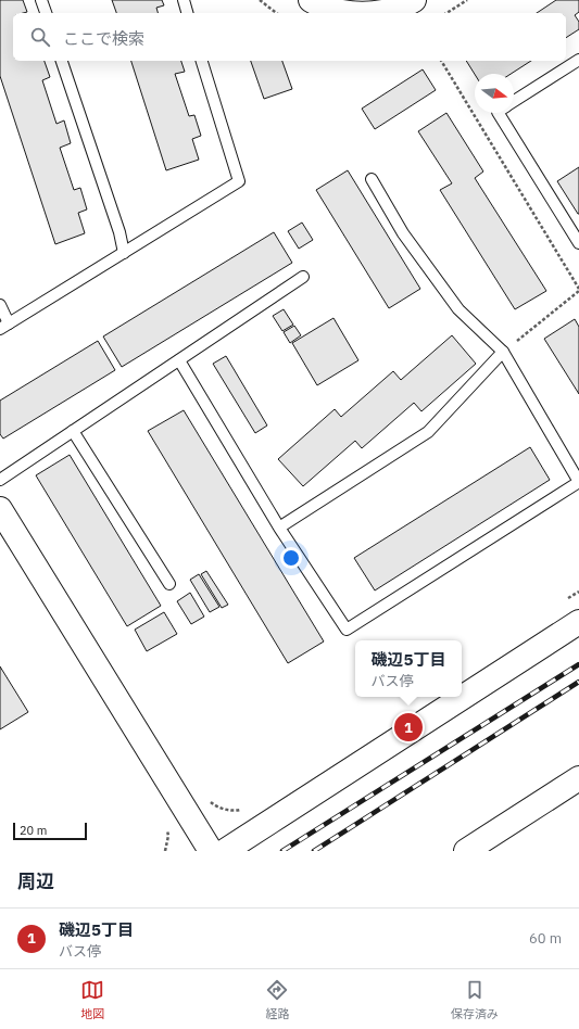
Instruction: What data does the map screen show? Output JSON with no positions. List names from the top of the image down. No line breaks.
{"scale_bar":"20 m","north":"right","page":{"search":"ここで検索","popup":["磯辺5丁目","バス停"],"pins":"1","scale":"20 m","heading":"周辺","list":[{"mark":"1","name":"磯辺5丁目","note":"バス停","value":"60 m"}],"nav":["地図","経路","保存済み"]}}
